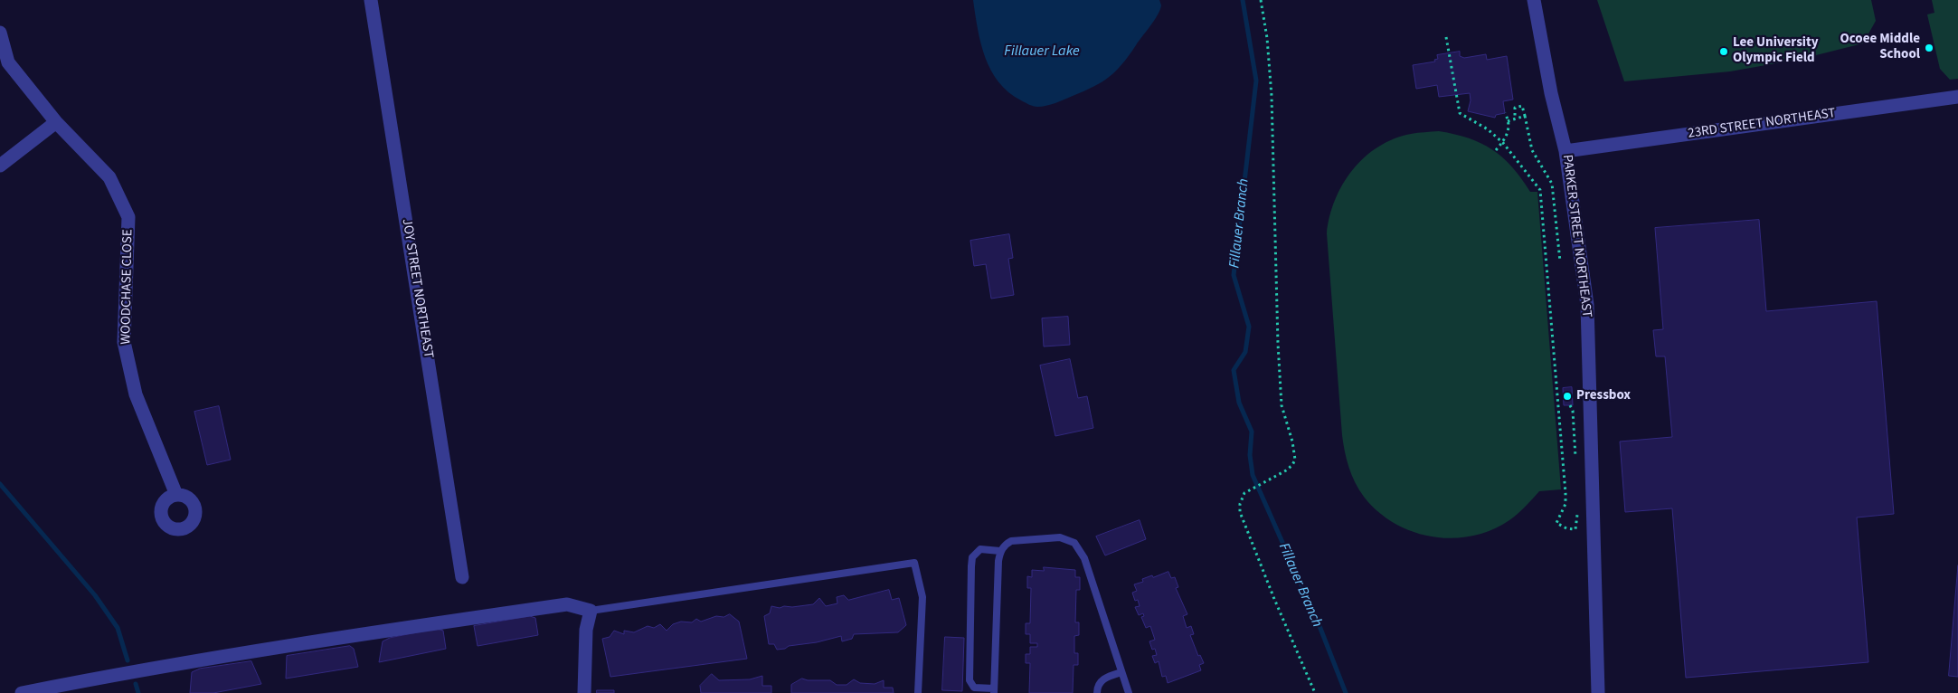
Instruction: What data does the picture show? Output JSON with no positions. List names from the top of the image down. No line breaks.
{"streets":{"street":["23RD STREET NORTHEAST","PARKER STREET NORTHEAST","WOODCHASE CLOSE","JOY STREET NORTHEAST"]},"crossings":[["23RD STREET NORTHEAST","PARKER STREET NORTHEAST"]],"water":["Fillauer Lake","Fillauer Branch"],"places":["Ocoee Middle School","Lee University Olympic Field","Pressbox"]}
